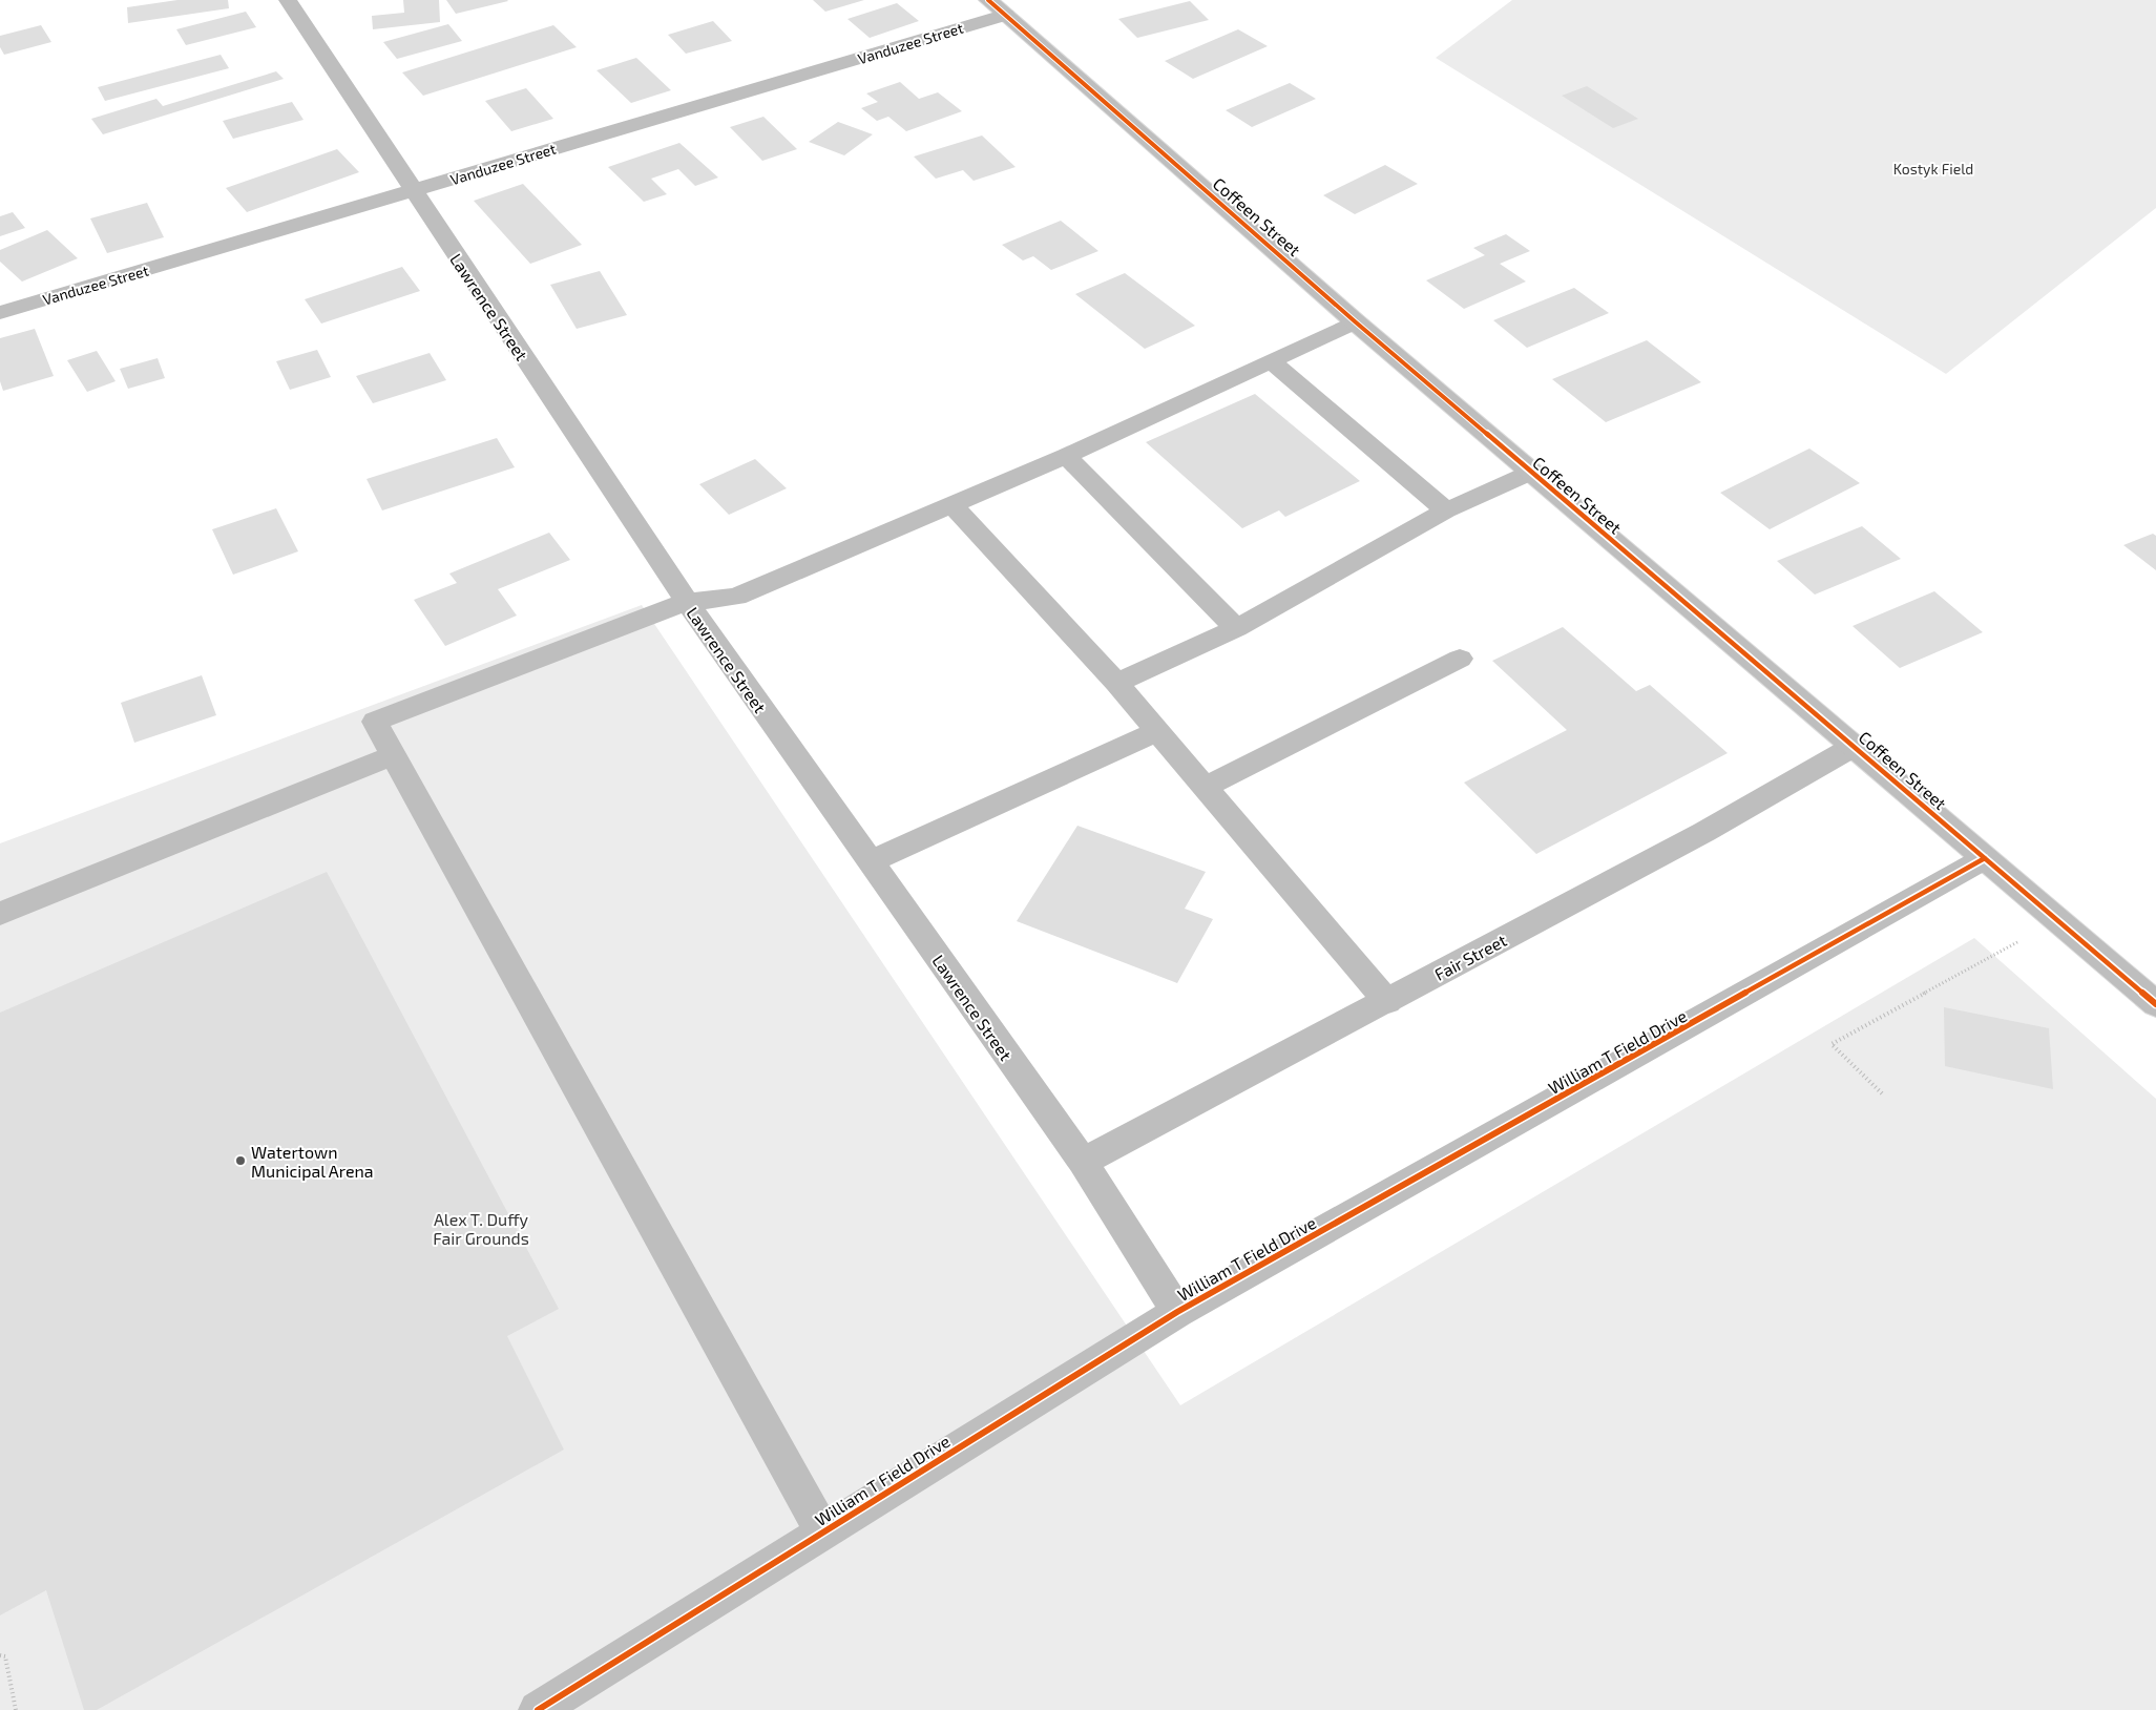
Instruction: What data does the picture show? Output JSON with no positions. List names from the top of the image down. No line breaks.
{"streets":{"street":["Vanduzee Street","Coffeen Street","Lawrence Street","Fair Street","William T Field Drive"]},"crossings":[["Vanduzee Street","Coffeen Street"],["Vanduzee Street","Lawrence Street"],["Coffeen Street","Fair Street"],["Coffeen Street","William T Field Drive"],["Lawrence Street","Fair Street"],["Lawrence Street","William T Field Drive"]],"parks":["Kostyk Field","Alex T. Duffy Fair Grounds"],"places":["Watertown Municipal Arena"]}
